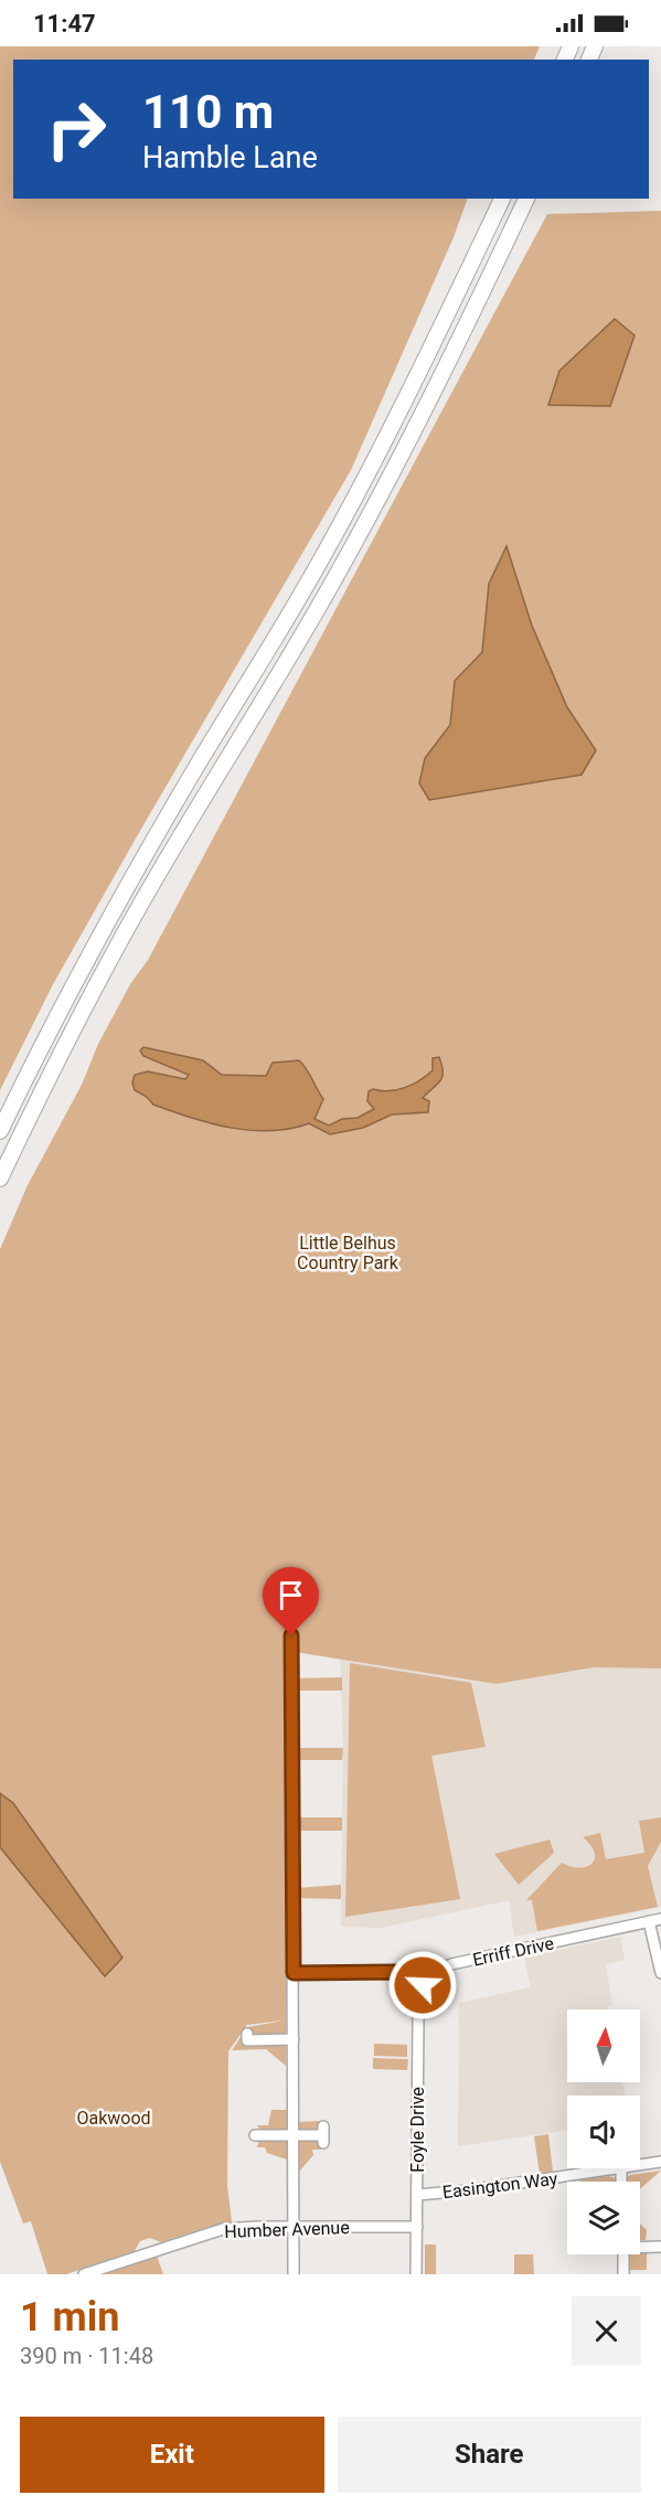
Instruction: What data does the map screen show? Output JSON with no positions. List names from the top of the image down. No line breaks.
{"streets":{"street":["Erriff Drive","Foyle Drive","Easington Way","Humber Avenue"]},"crossings":[["Erriff Drive","Foyle Drive"],["Foyle Drive","Easington Way"],["Foyle Drive","Humber Avenue"]],"parks":["Little Belhus Country Park","Oakwood"],"north":"top","page":{"status":"11:47","turn":["110 m","Hamble Lane"],"heading":["1 min","390 m · 11:48"],"buttons":["Exit","Share"]}}
